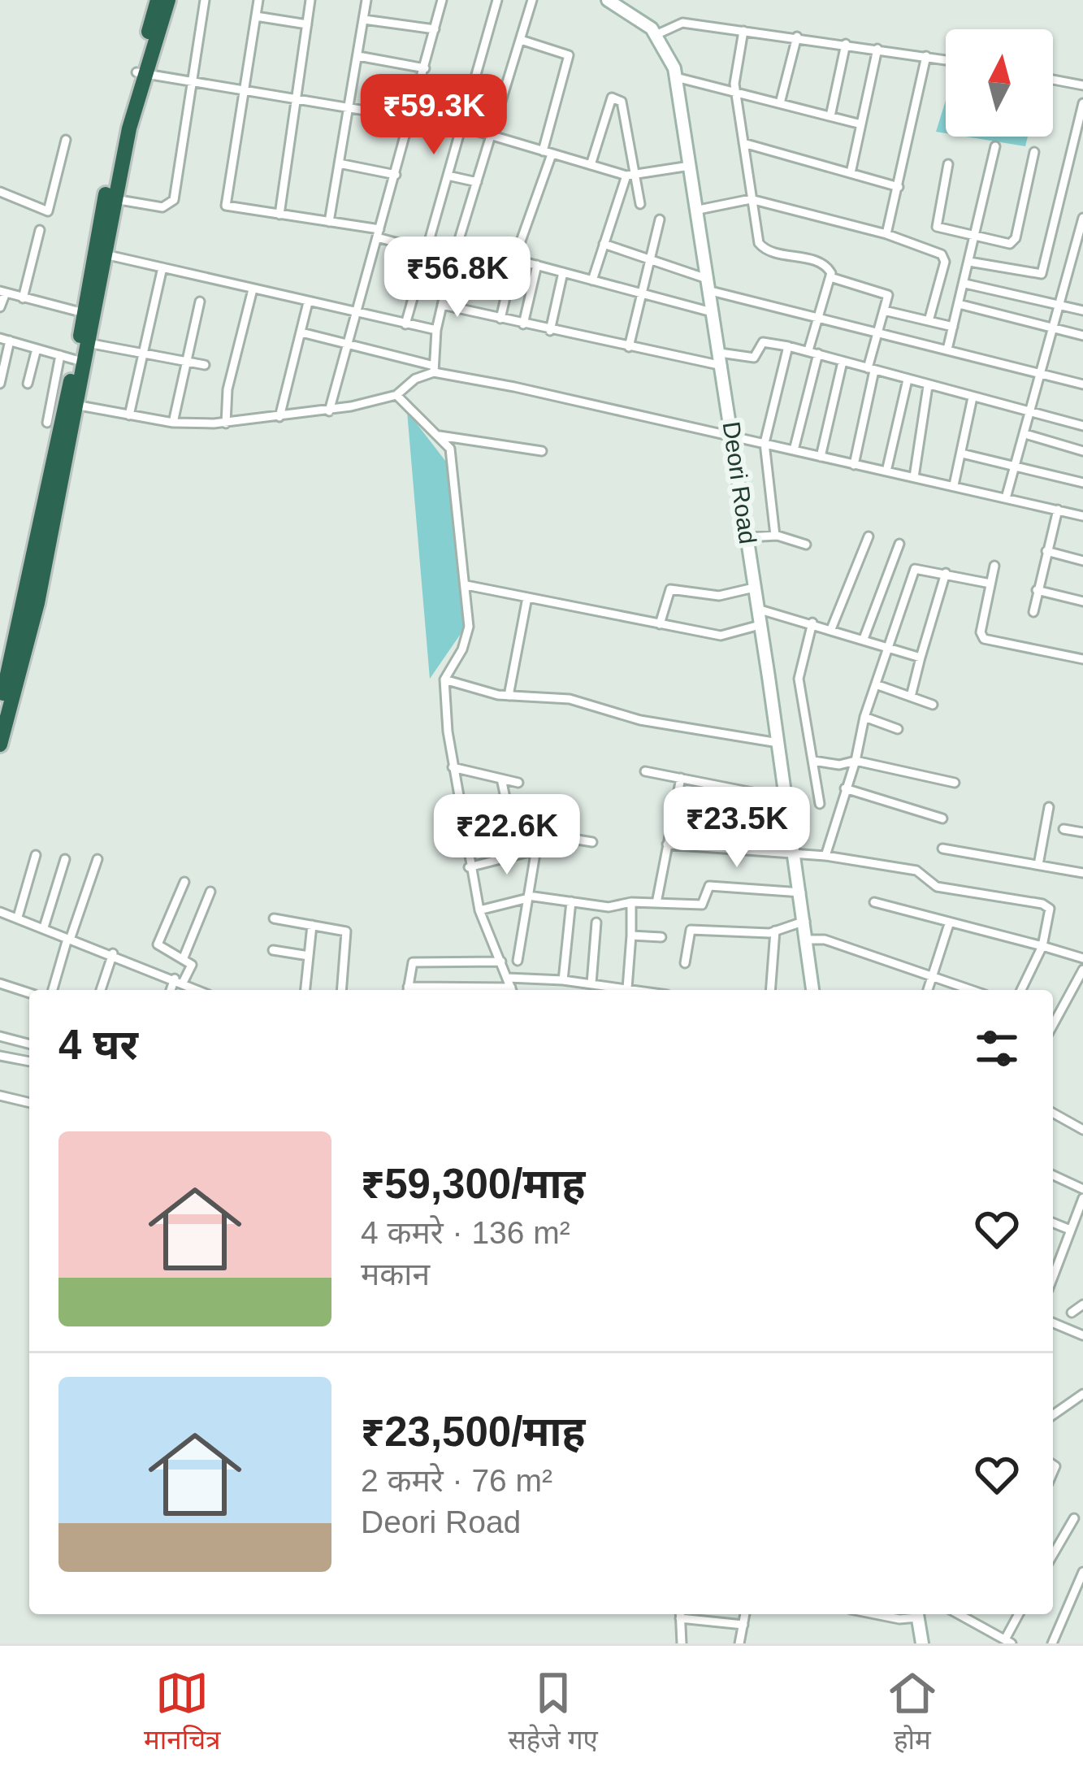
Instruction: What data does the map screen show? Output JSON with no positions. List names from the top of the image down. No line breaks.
{"streets":{"street":["Deori Road"]},"north":"top","page":{"price":["₹59.3K","₹56.8K","₹23.5K","₹22.6K"],"heading":"4 घर","list":[{"name":"₹59,300/माह","note":"4 कमरे · 136 m² · मकान"},{"name":"₹23,500/माह","note":"2 कमरे · 76 m² · Deori Road"}],"tabs":["मानचित्र","सहेजे गए","होम"]}}
